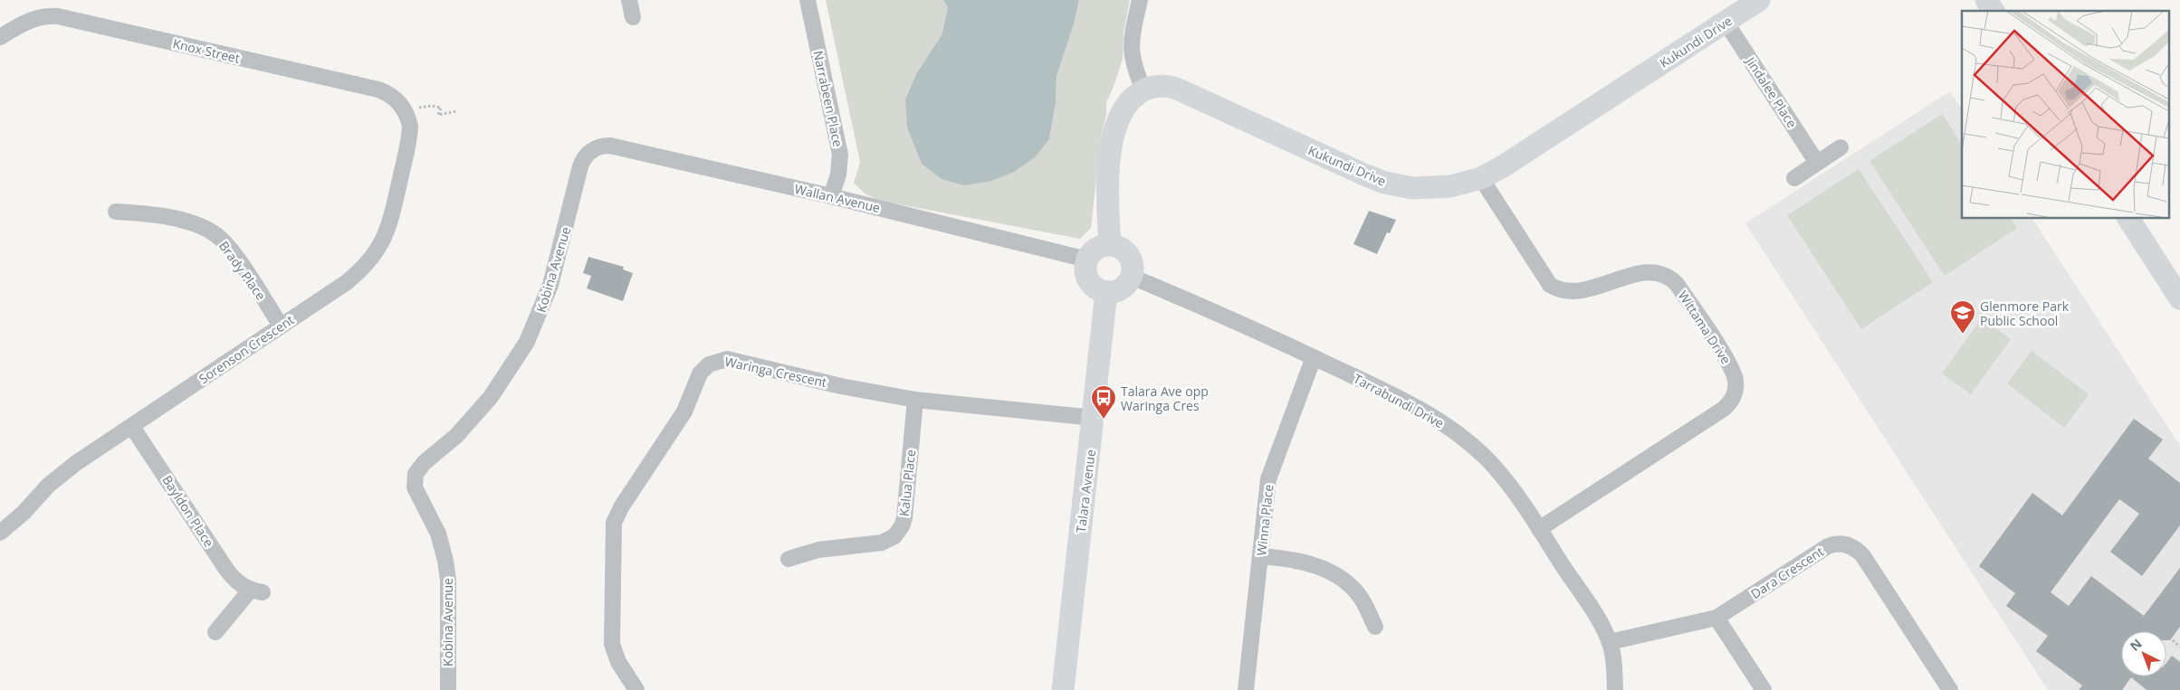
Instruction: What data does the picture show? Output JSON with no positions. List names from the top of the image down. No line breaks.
{"streets":{"street":["Kukundi Drive","Knox Street","Jindalee Place","Narrabeen Place","Wallan Avenue","Kobina Avenue","Brady Place","Wittama Drive","Sorenson Crescent","Waringa Crescent","Tarrabundi Drive","Kalua Place","Talara Avenue","Bayldon Place","Winna Place","Dara Crescent"]},"crossings":[["Kukundi Drive","Jindalee Place"],["Kukundi Drive","Wittama Drive"],["Knox Street","Sorenson Crescent"],["Narrabeen Place","Wallan Avenue"],["Wallan Avenue","Kobina Avenue"],["Wallan Avenue","Tarrabundi Drive"],["Wallan Avenue","Talara Avenue"],["Brady Place","Sorenson Crescent"],["Wittama Drive","Tarrabundi Drive"],["Sorenson Crescent","Bayldon Place"],["Waringa Crescent","Kalua Place"],["Waringa Crescent","Talara Avenue"],["Tarrabundi Drive","Talara Avenue"],["Tarrabundi Drive","Winna Place"],["Tarrabundi Drive","Dara Crescent"]],"places":{"school or university":["Glenmore Park Public School"],"bus stop":["Talara Ave opp Waringa Cres"]},"north":"top left"}
